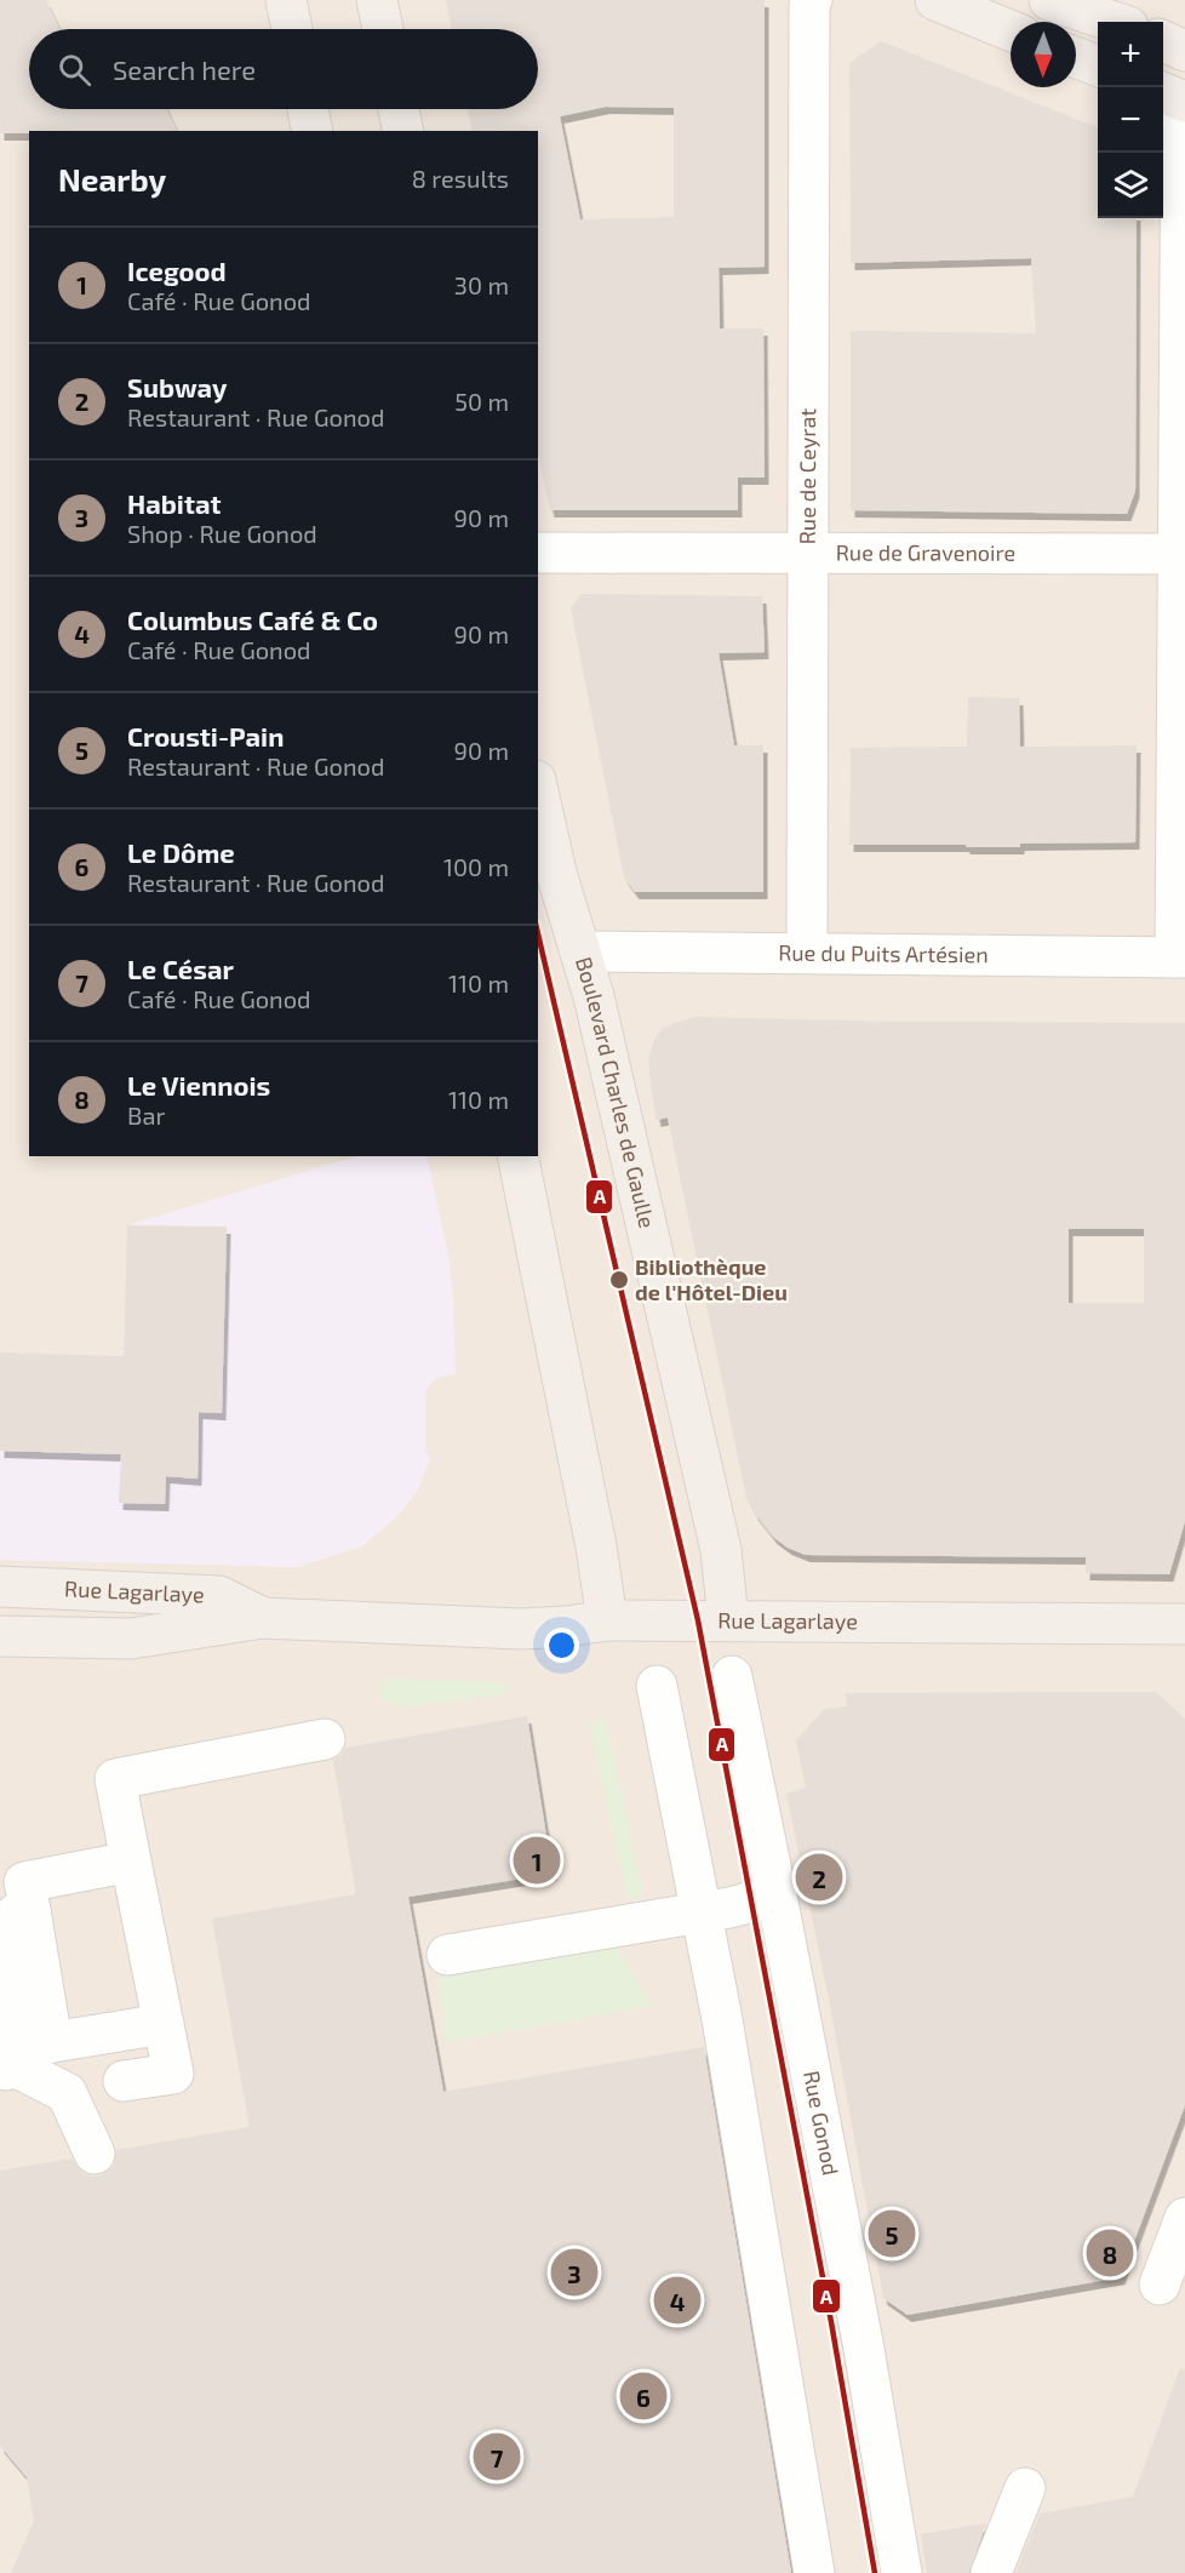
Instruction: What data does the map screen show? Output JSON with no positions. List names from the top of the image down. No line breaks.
{"streets":{"main road":["Boulevard Charles de Gaulle","Rue Lagarlaye"],"street":["Rue de Ceyrat","Rue de Gravenoire","Rue du Puits Artésien","Rue Gonod"]},"crossings":[["Rue de Ceyrat","Rue de Gravenoire"],["Rue de Ceyrat","Rue du Puits Artésien"],["Rue du Puits Artésien","Boulevard Charles de Gaulle"],["Boulevard Charles de Gaulle","Rue Lagarlaye"]],"places":["Bibliothèque de l'Hôtel-Dieu"],"lines":["transit line A"],"north":"bottom","page":{"map_buttons":["+","−"],"search":"Search here","heading":["Nearby","8 results"],"list":[{"mark":"1","name":"Icegood","note":"Café · Rue Gonod","value":"30 m"},{"mark":"2","name":"Subway","note":"Restaurant · Rue Gonod","value":"50 m"},{"mark":"3","name":"Habitat","note":"Shop · Rue Gonod","value":"90 m"},{"mark":"4","name":"Columbus Café & Co","note":"Café · Rue Gonod","value":"90 m"},{"mark":"5","name":"Crousti-Pain","note":"Restaurant · Rue Gonod","value":"90 m"},{"mark":"6","name":"Le Dôme","note":"Restaurant · Rue Gonod","value":"100 m"},{"mark":"7","name":"Le César","note":"Café · Rue Gonod","value":"110 m"},{"mark":"8","name":"Le Viennois","note":"Bar","value":"110 m"}],"pins":["1","2","5","8","3","4","6","7"]}}
